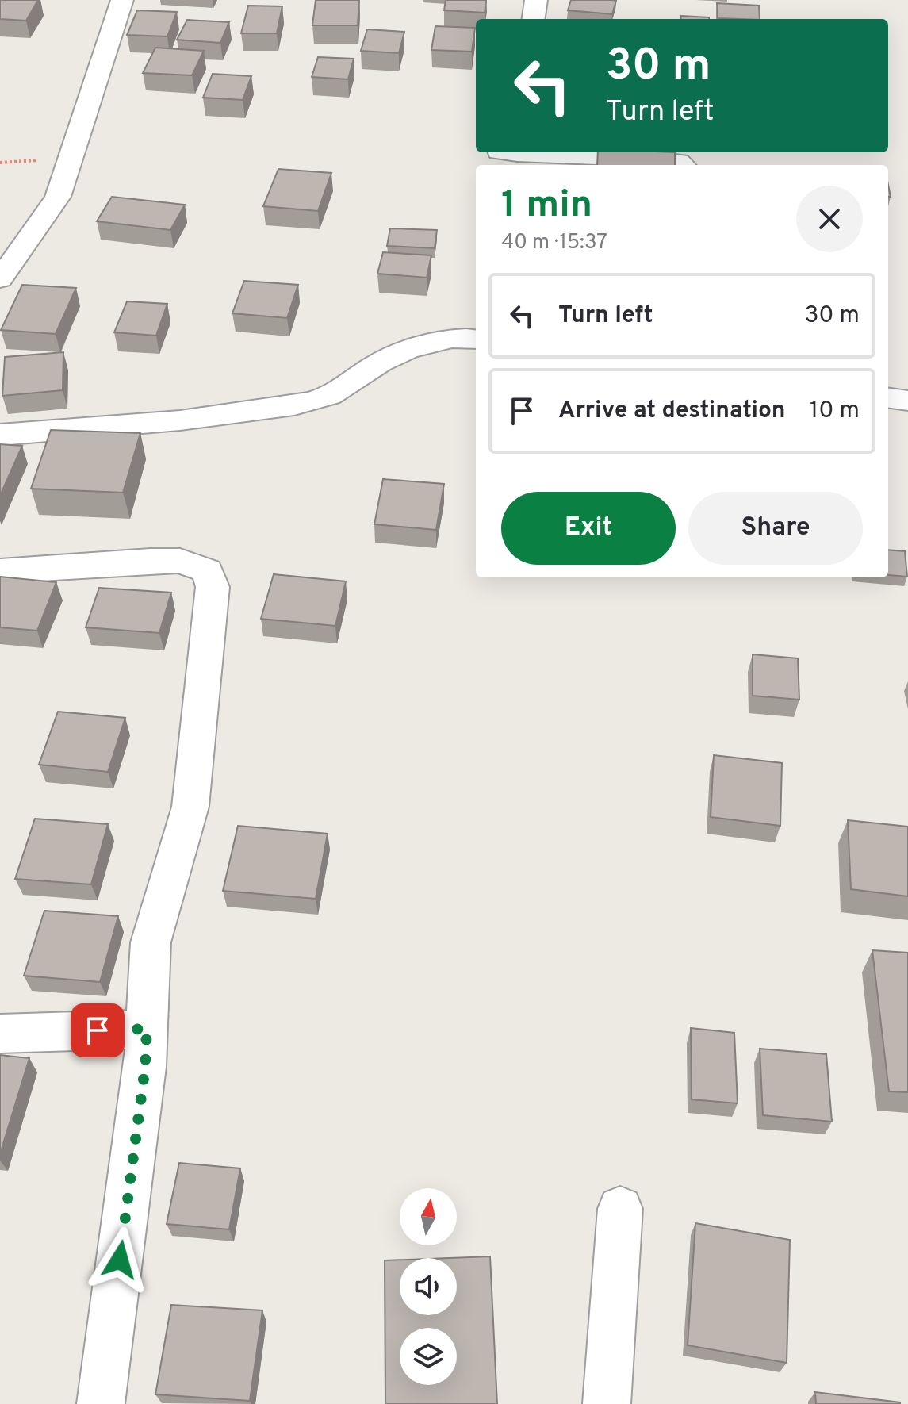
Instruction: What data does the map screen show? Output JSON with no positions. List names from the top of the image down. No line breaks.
{"north":"top","page":{"turn":["30 m","Turn left"],"heading":["1 min","40 m · 15:37"],"list":[{"name":"Turn left","value":"30 m"},{"name":"Arrive at destination","value":"10 m"}],"buttons":["Exit","Share"]}}
